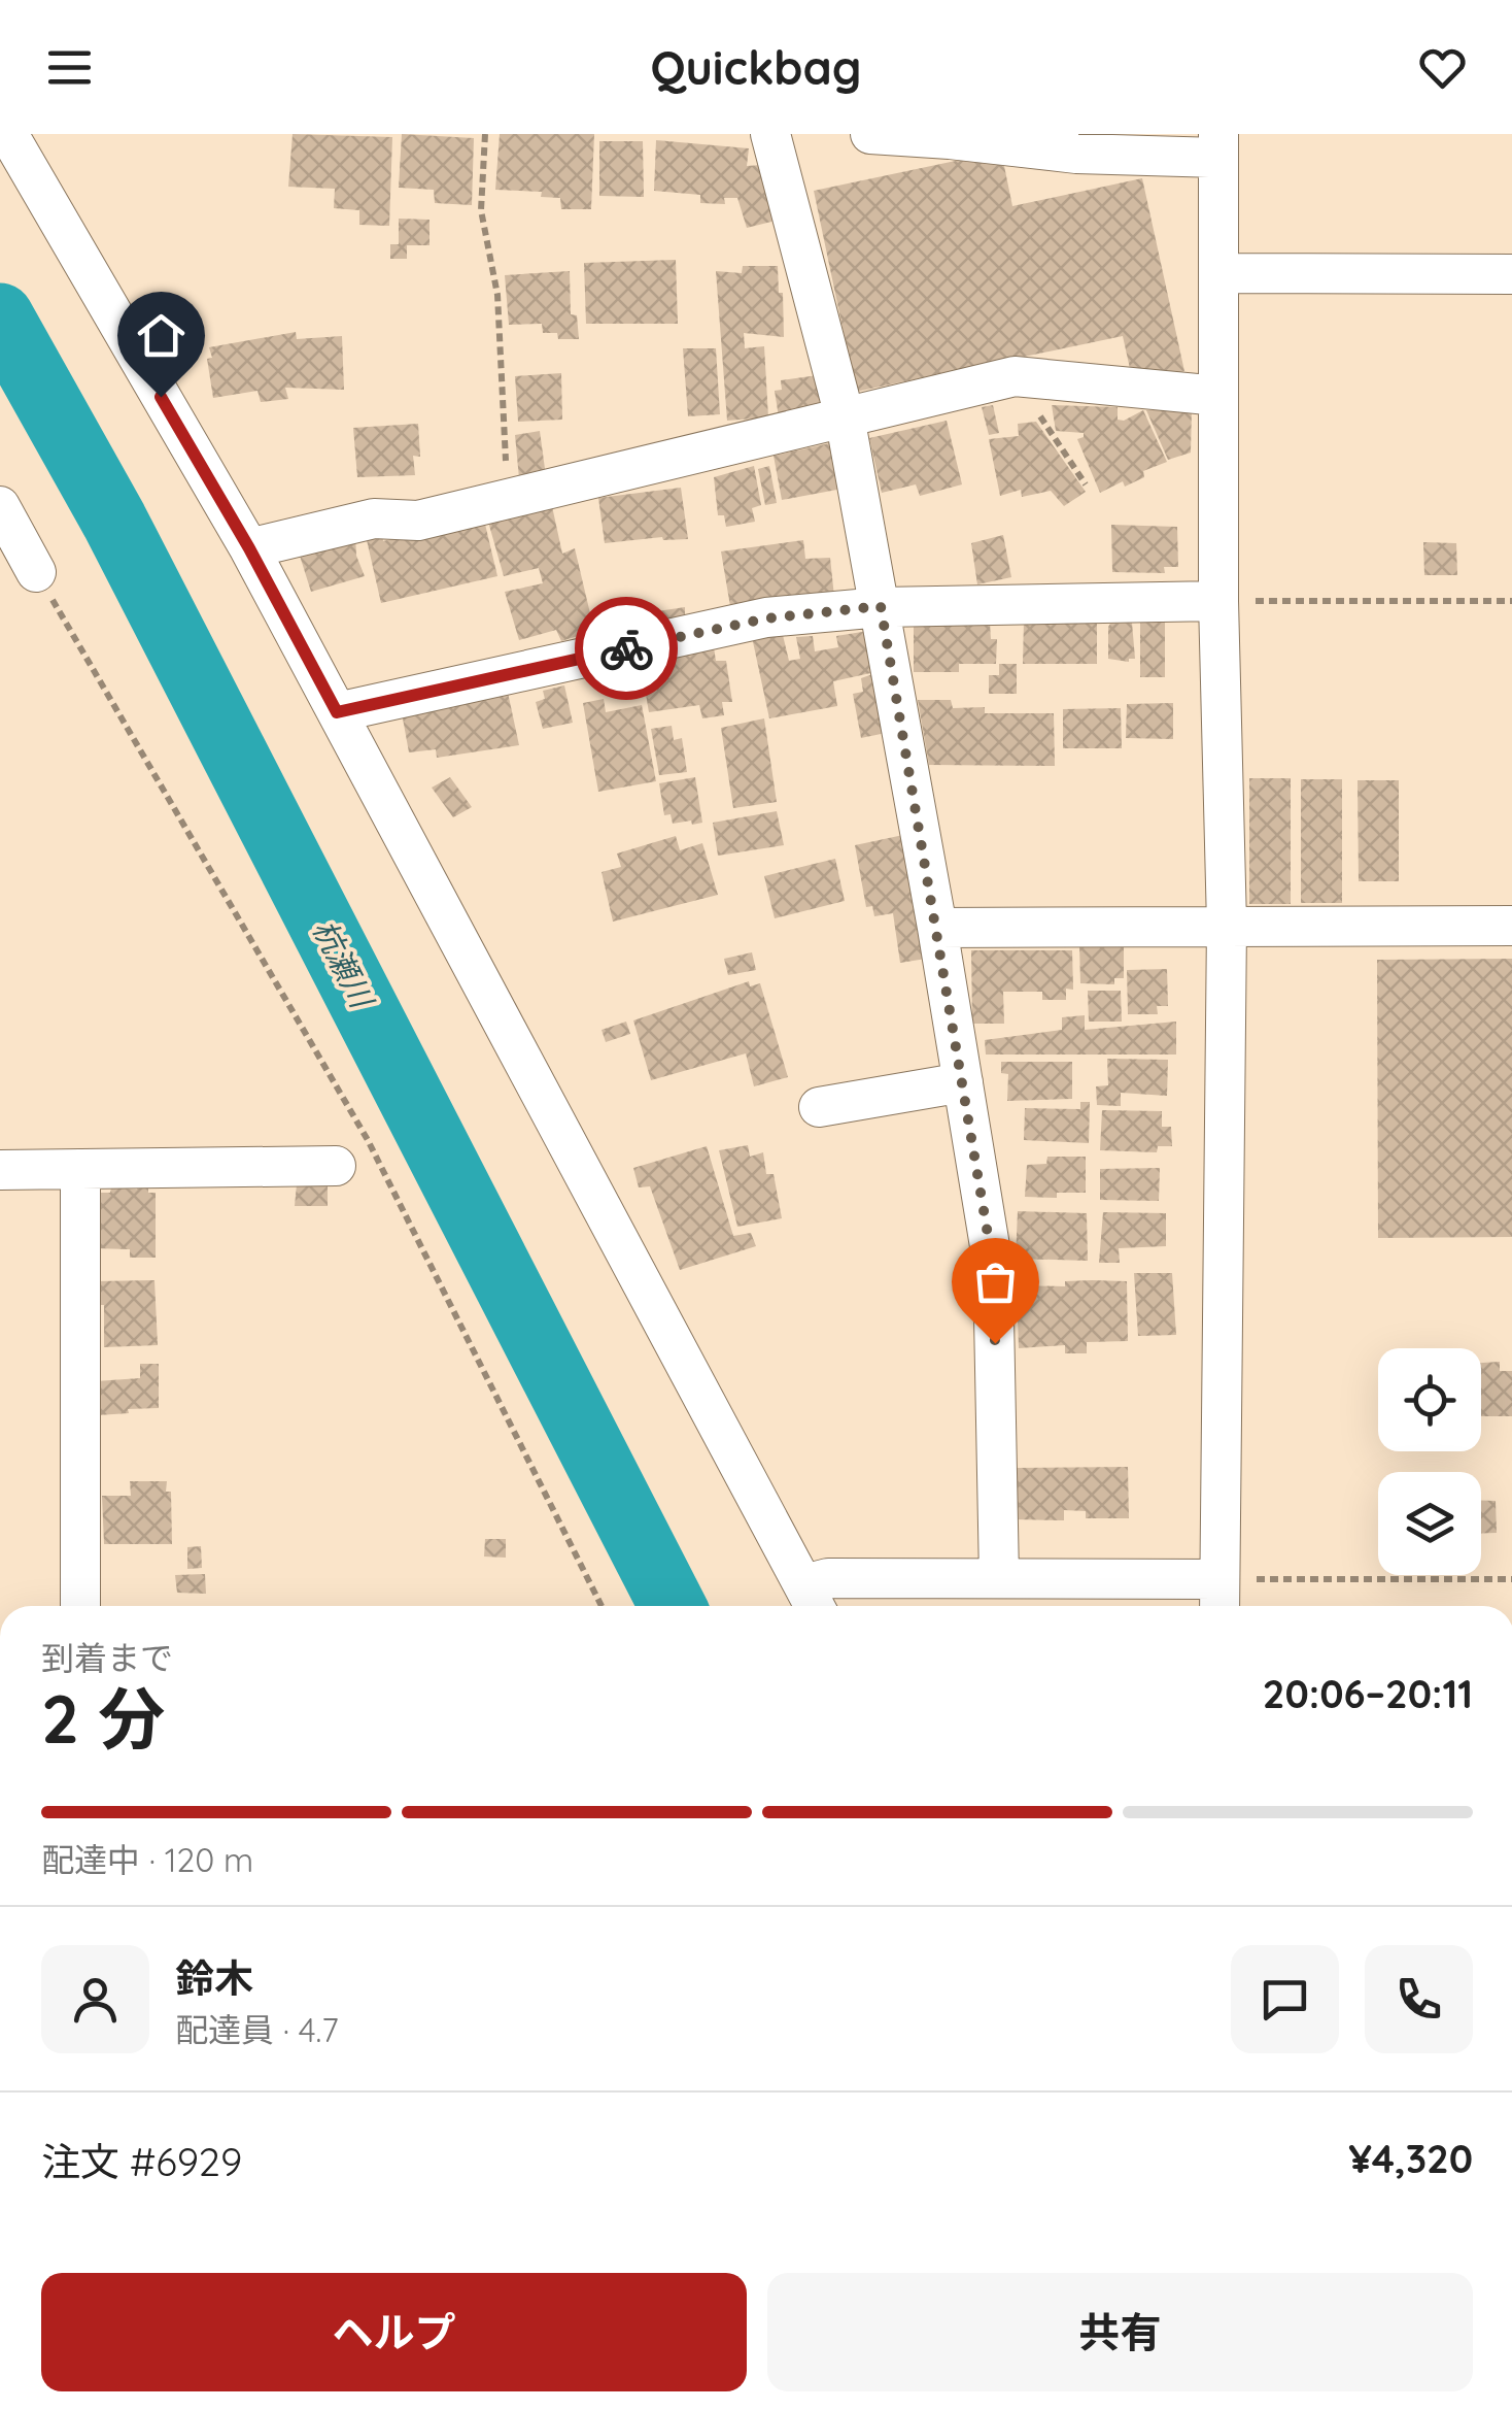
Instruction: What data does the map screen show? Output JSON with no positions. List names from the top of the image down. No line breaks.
{"water":["杭瀬川"],"page":{"header":"Quickbag","heading":["2 分","到着まで","20:06–20:11"],"panel":["鈴木","配達員 · 4.7","注文 #6929","¥4,320"],"bar":"配達中 · 120 m","buttons":["ヘルプ","共有"]}}
